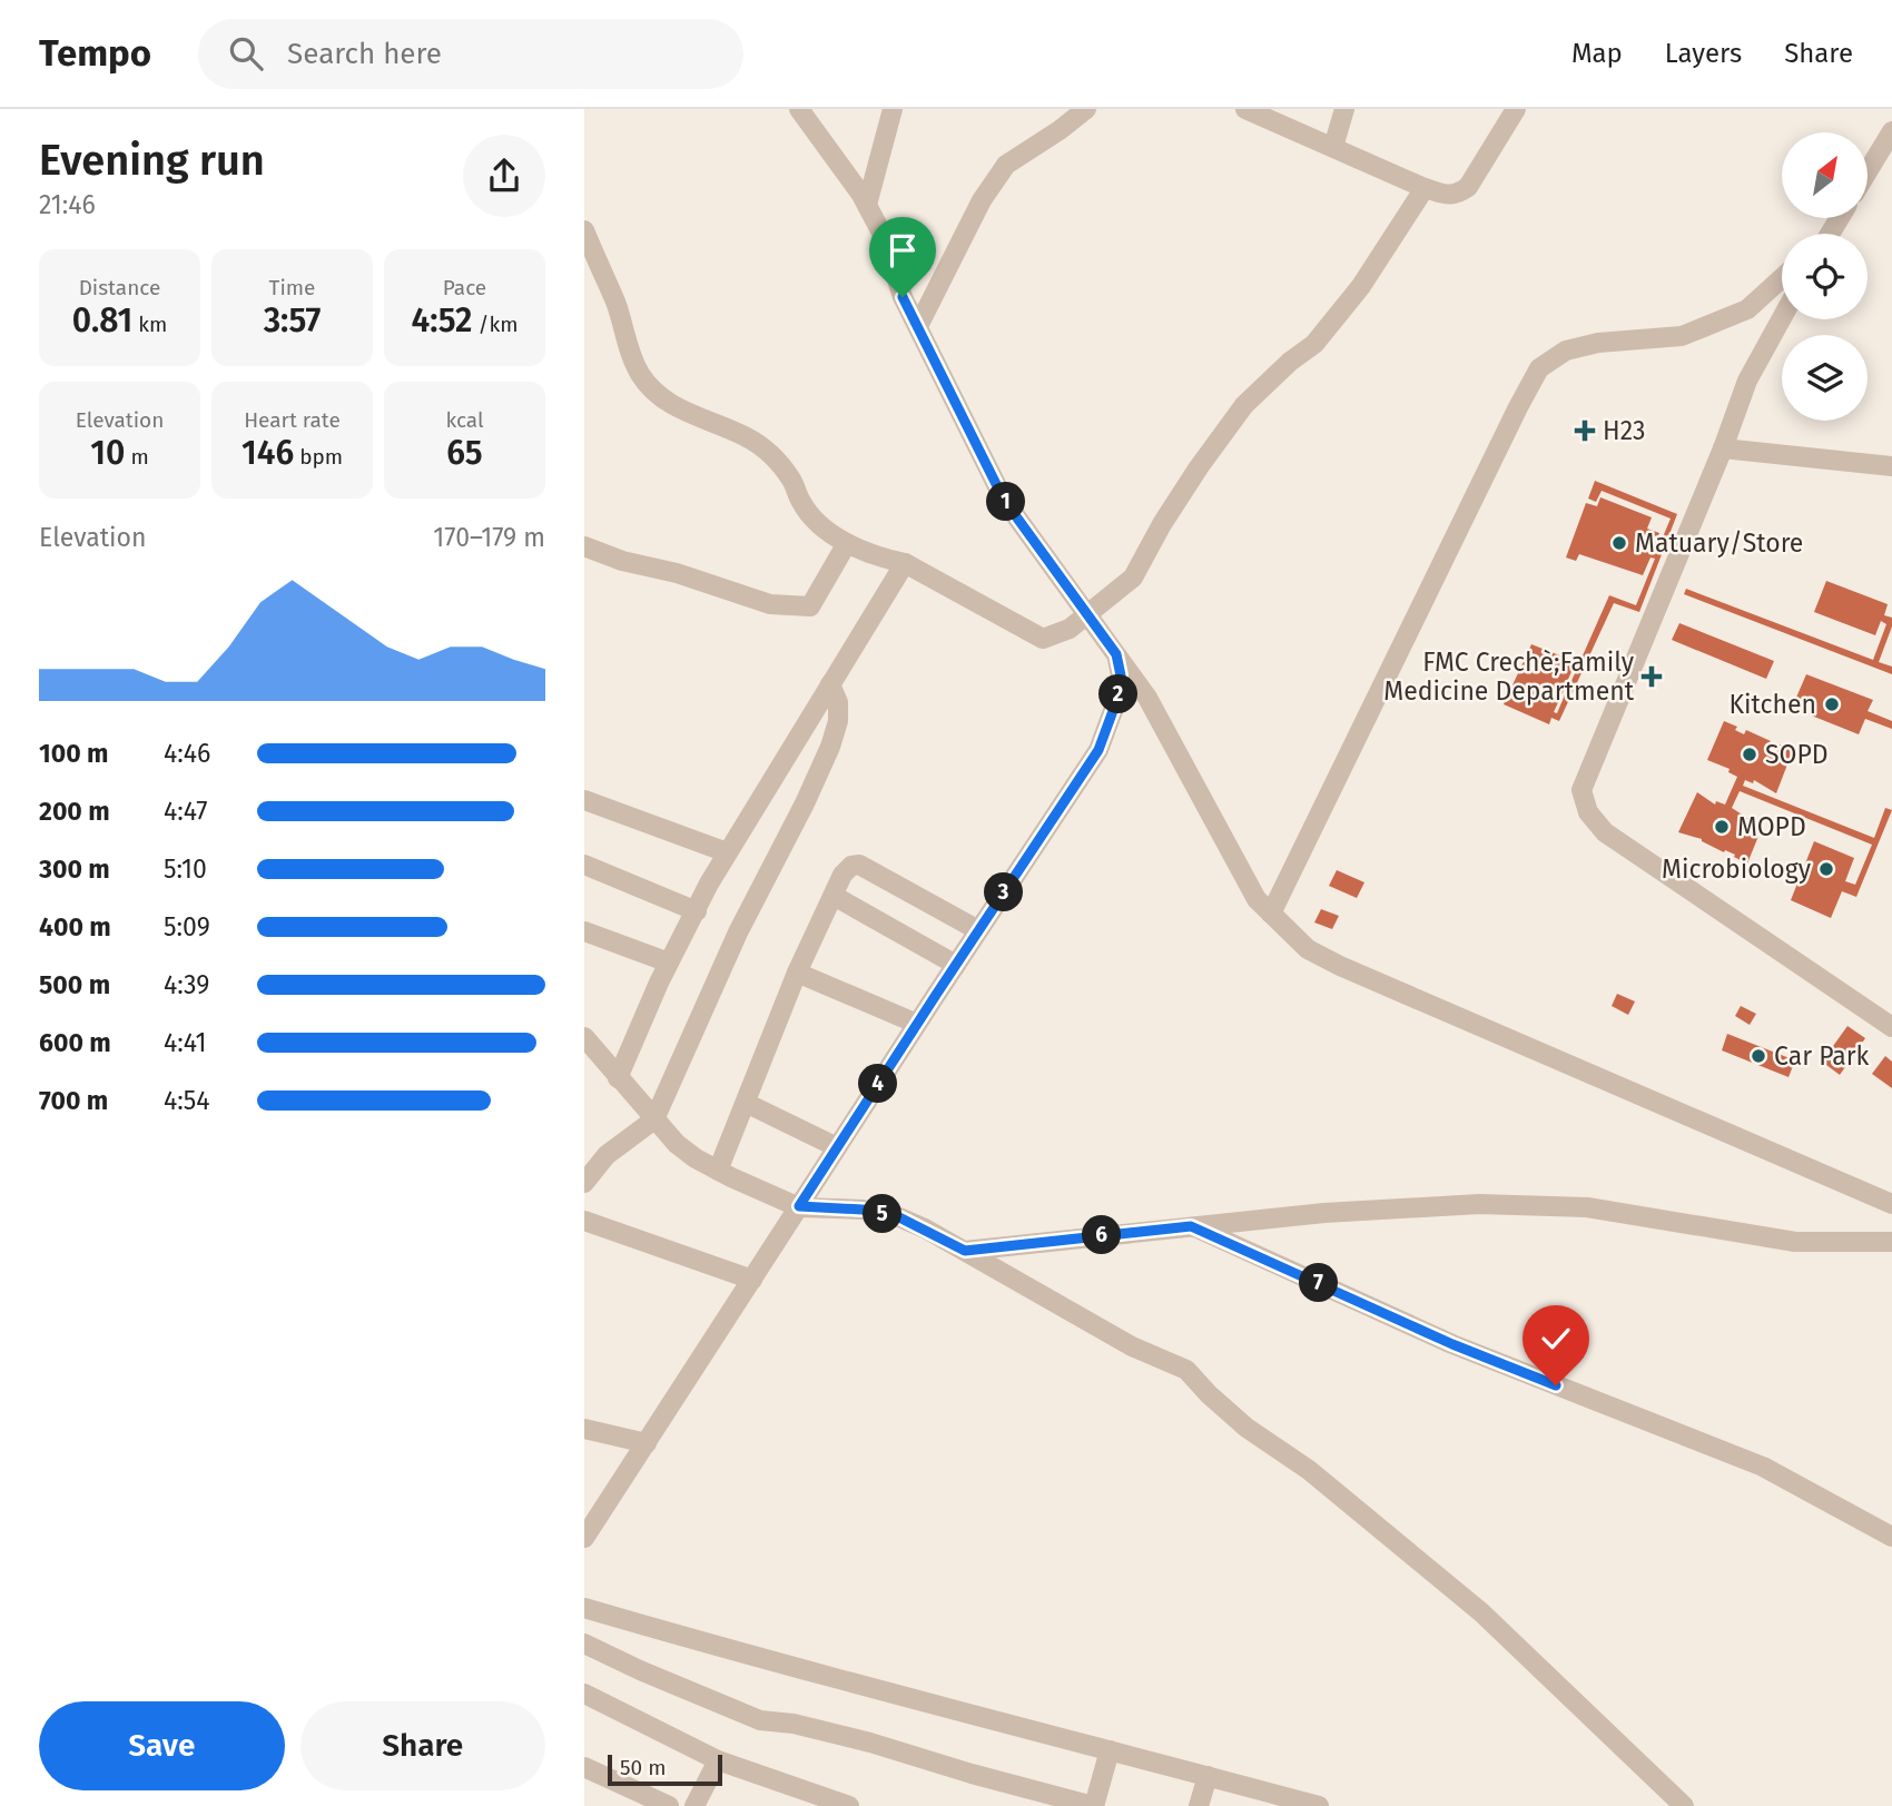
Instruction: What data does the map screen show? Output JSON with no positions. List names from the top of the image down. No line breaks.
{"places":{"health":["H23","FMC Crechè;Family Medicine Department"],"other":["Matuary/Store","Kitchen","SOPD","MOPD","Microbiology","Car Park"]},"scale_bar":"50 m","north":"top right","page":{"header":"Tempo","search":"Search here","nav":["Map","Layers","Share"],"heading":["Evening run","21:46"],"stats":[["Distance","0.81 km"],["Time","3:57"],["Pace","4:52 /km"],["Elevation","10 m"],["Heart rate","146 bpm"],["kcal","65"]],"pins":["1","2","3","4","5","6","7"],"chart":["Elevation","170–179 m"],"list":[{"name":"100 m","note":"4:46"},{"name":"200 m","note":"4:47"},{"name":"300 m","note":"5:10"},{"name":"400 m","note":"5:09"},{"name":"500 m","note":"4:39"},{"name":"600 m","note":"4:41"},{"name":"700 m","note":"4:54"}],"buttons":["Save","Share"],"scale":"50 m"}}
